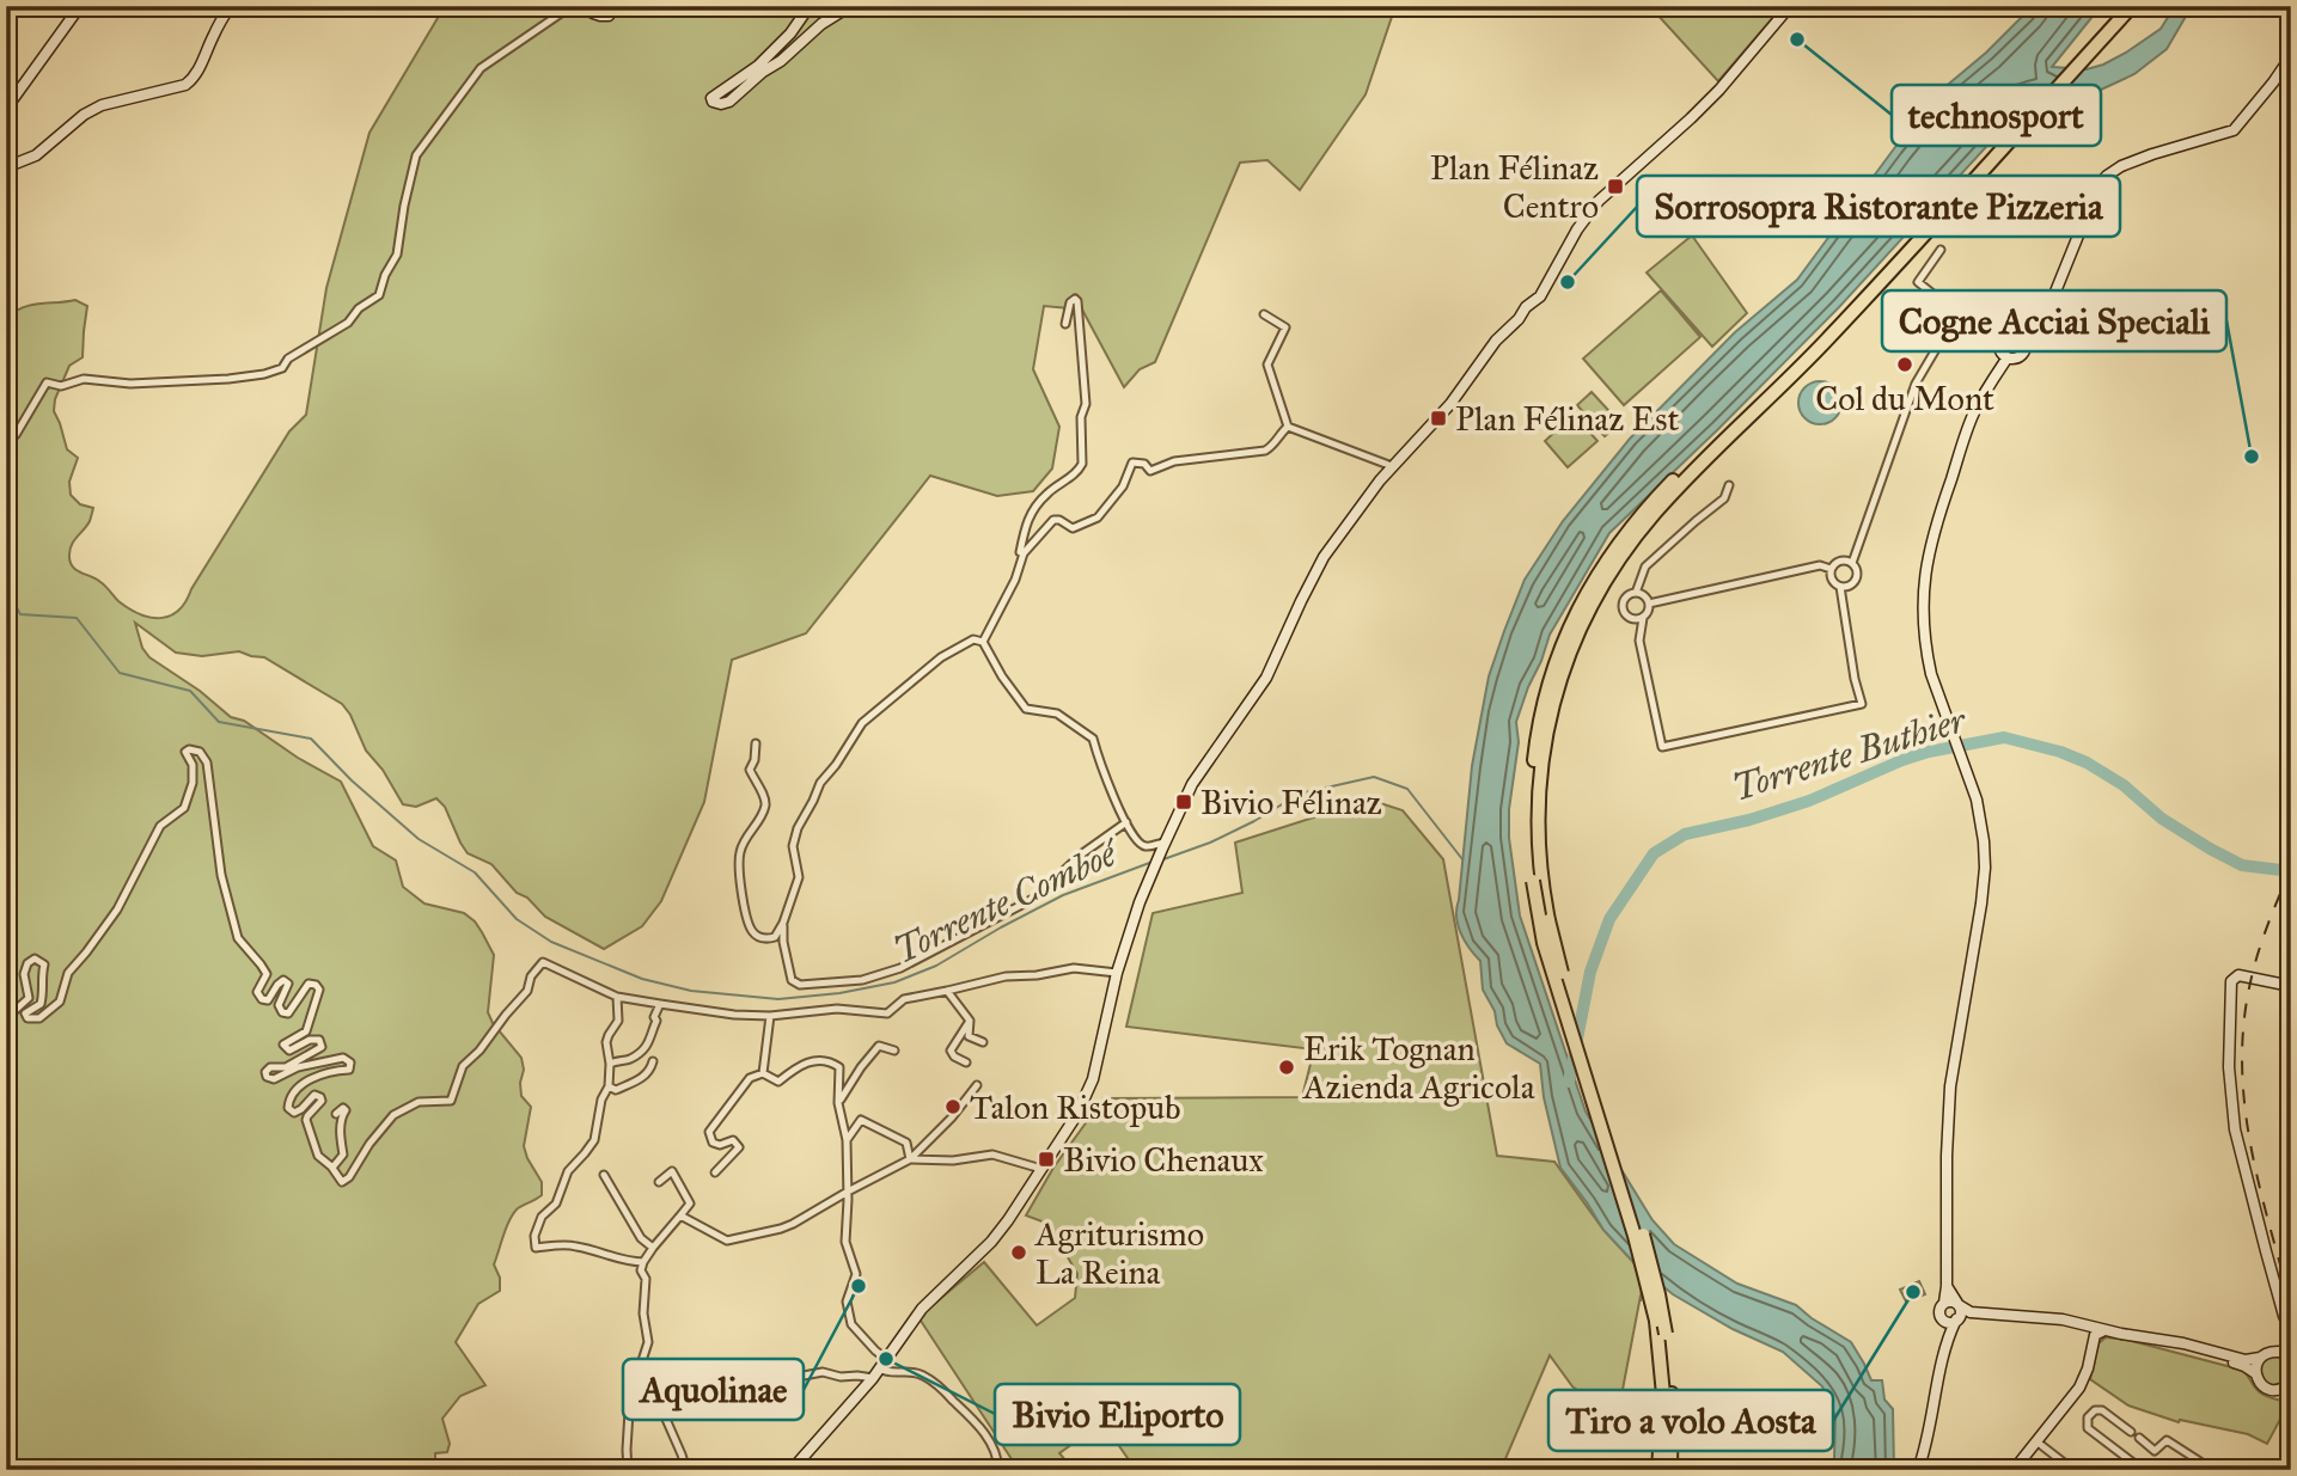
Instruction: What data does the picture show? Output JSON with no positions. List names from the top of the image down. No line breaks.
{"water":["Torrente Buthier","Torrente Comboé"],"places":{"other":["technosport","Sorrosopra Ristorante Pizzeria","Col du Mont","Cogne Acciai Speciali","Erik Tognan Azienda Agricola","Talon Ristopub","Agriturismo La Reina","Aquolinae","Tiro a volo Aosta","Bivio Eliporto"],"transit":["Plan Félinaz Centro","Plan Félinaz Est","Bivio Félinaz","Bivio Chenaux"]}}
